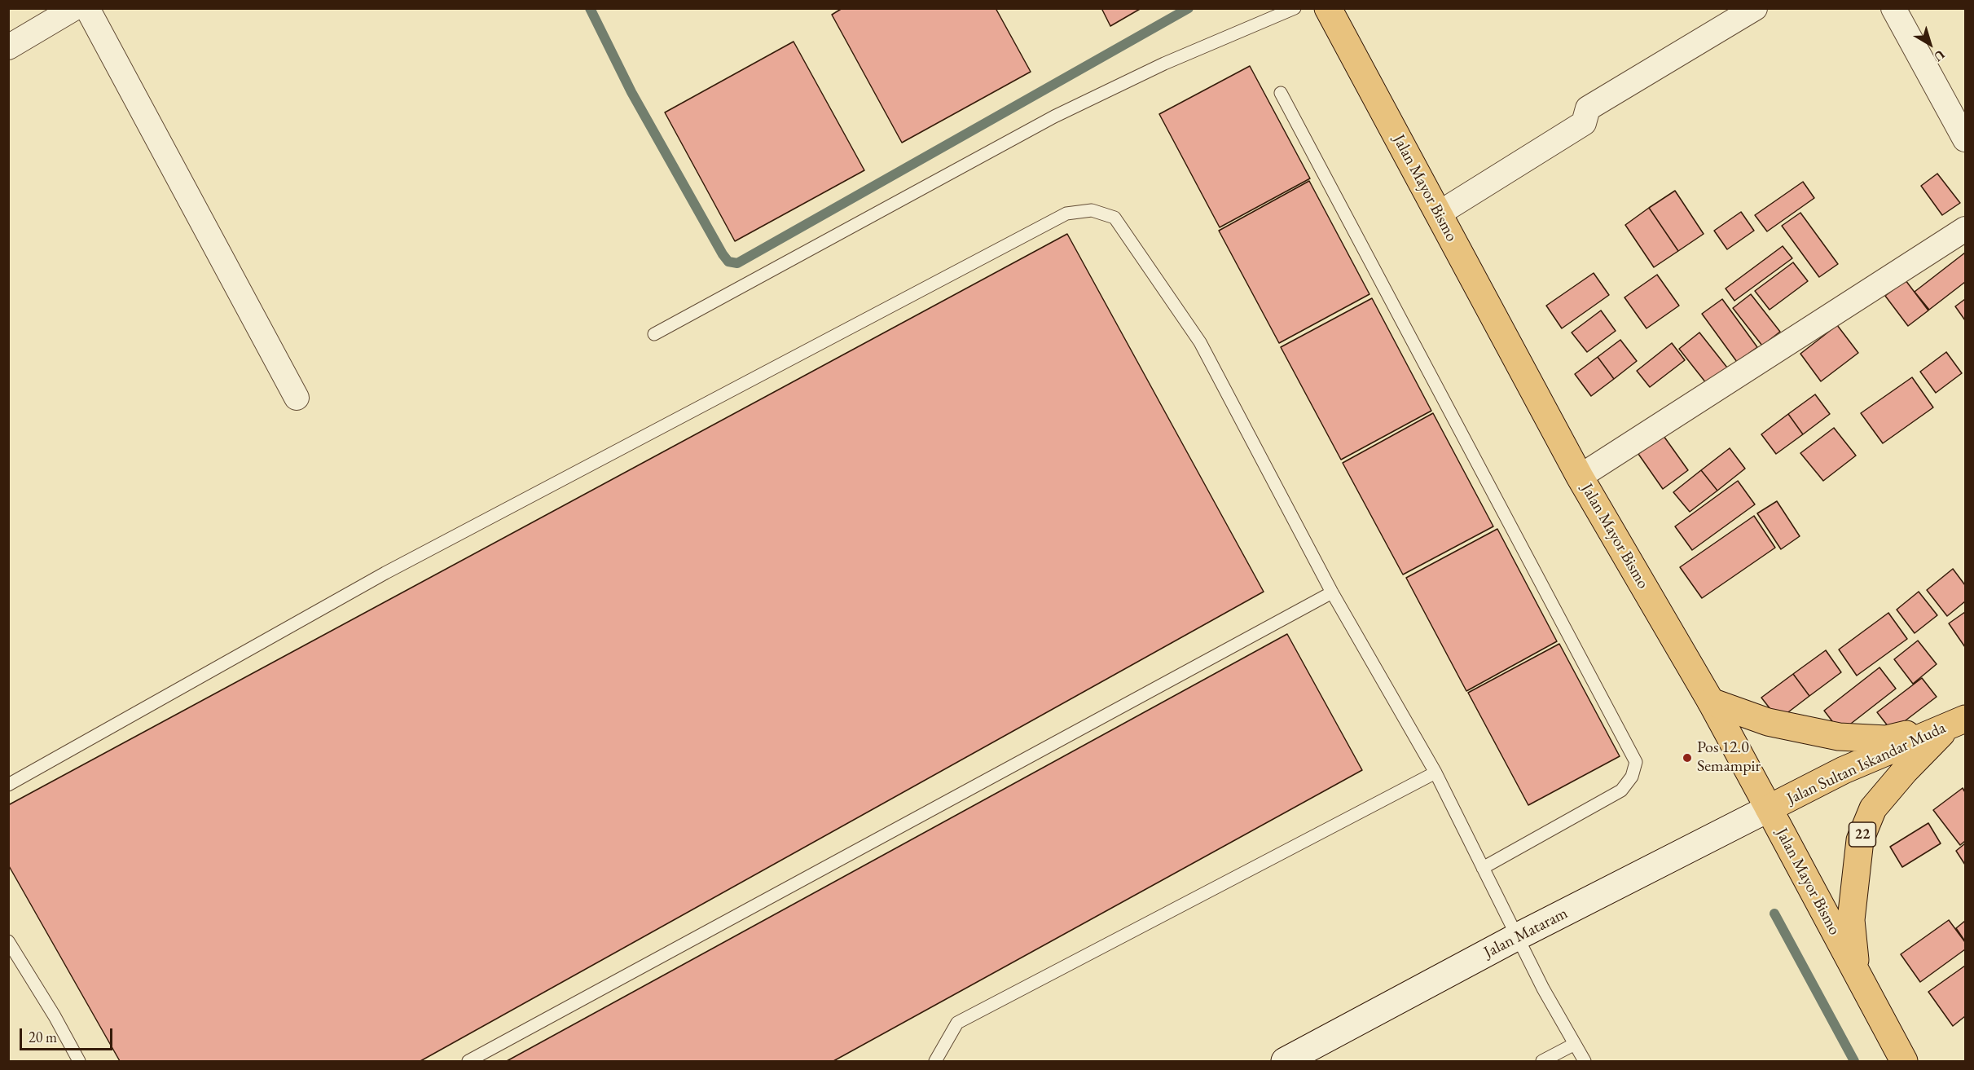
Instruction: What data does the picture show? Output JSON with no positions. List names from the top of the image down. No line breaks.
{"streets":{"main road":["Jalan Mayor Bismo","Jalan Sultan Iskandar Muda","22","Jalan Mataram"]},"crossings":[["Jalan Mayor Bismo","Jalan Sultan Iskandar Muda"],["Jalan Mayor Bismo","22"],["Jalan Mayor Bismo","Jalan Mataram"],["Jalan Sultan Iskandar Muda","22"],["Jalan Sultan Iskandar Muda","Jalan Mataram"]],"places":["Pos 12.0 Semampir"],"scale_bar":"20 m","north":"bottom right"}
